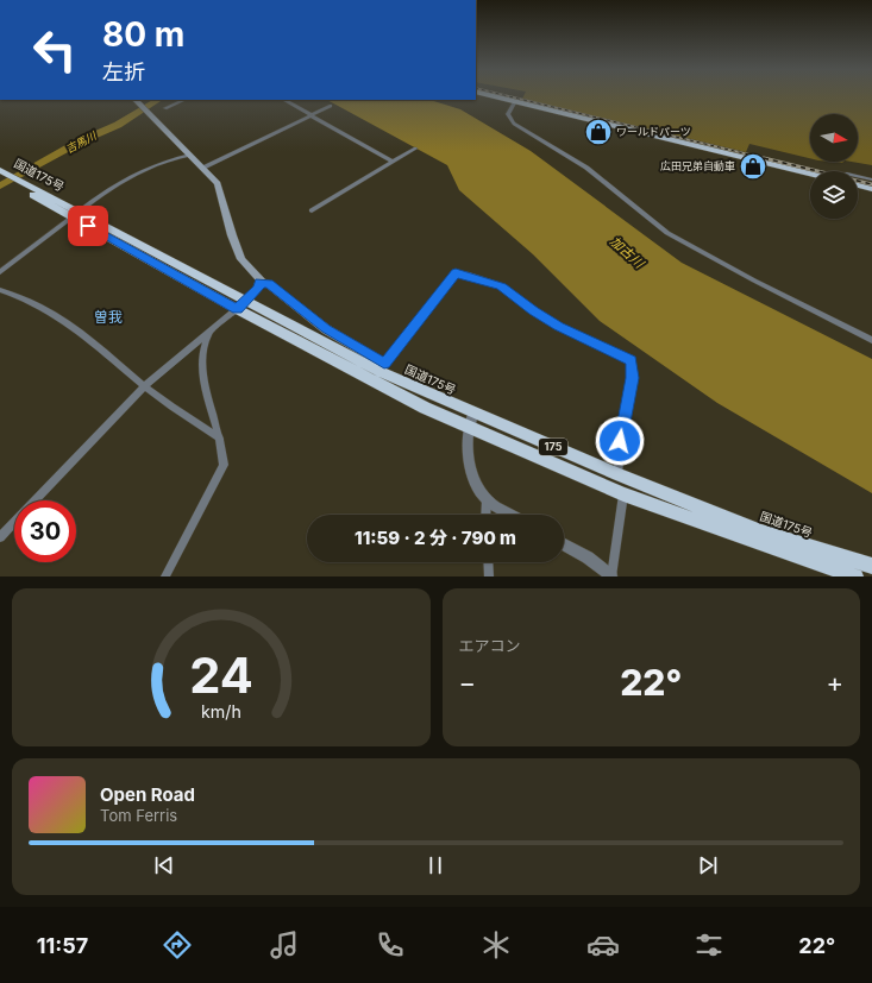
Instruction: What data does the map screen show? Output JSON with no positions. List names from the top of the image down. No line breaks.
{"streets":{"highway":["国道175号","175"]},"districts":["曽我"],"water":["吉馬川","加古川"],"places":{"shop":["ワールドパーツ","広田兄弟自動車"]},"north":"right","page":{"turn":["80 m","左折"],"limit":"30","trip":"11:59 · 2 分 · 790 m","tile":"エアコン","heat":["−","22°","+"],"song":["Open Road","Tom Ferris"],"tabs":["11:57","22°"],"gauge":["24","km/h"]}}
